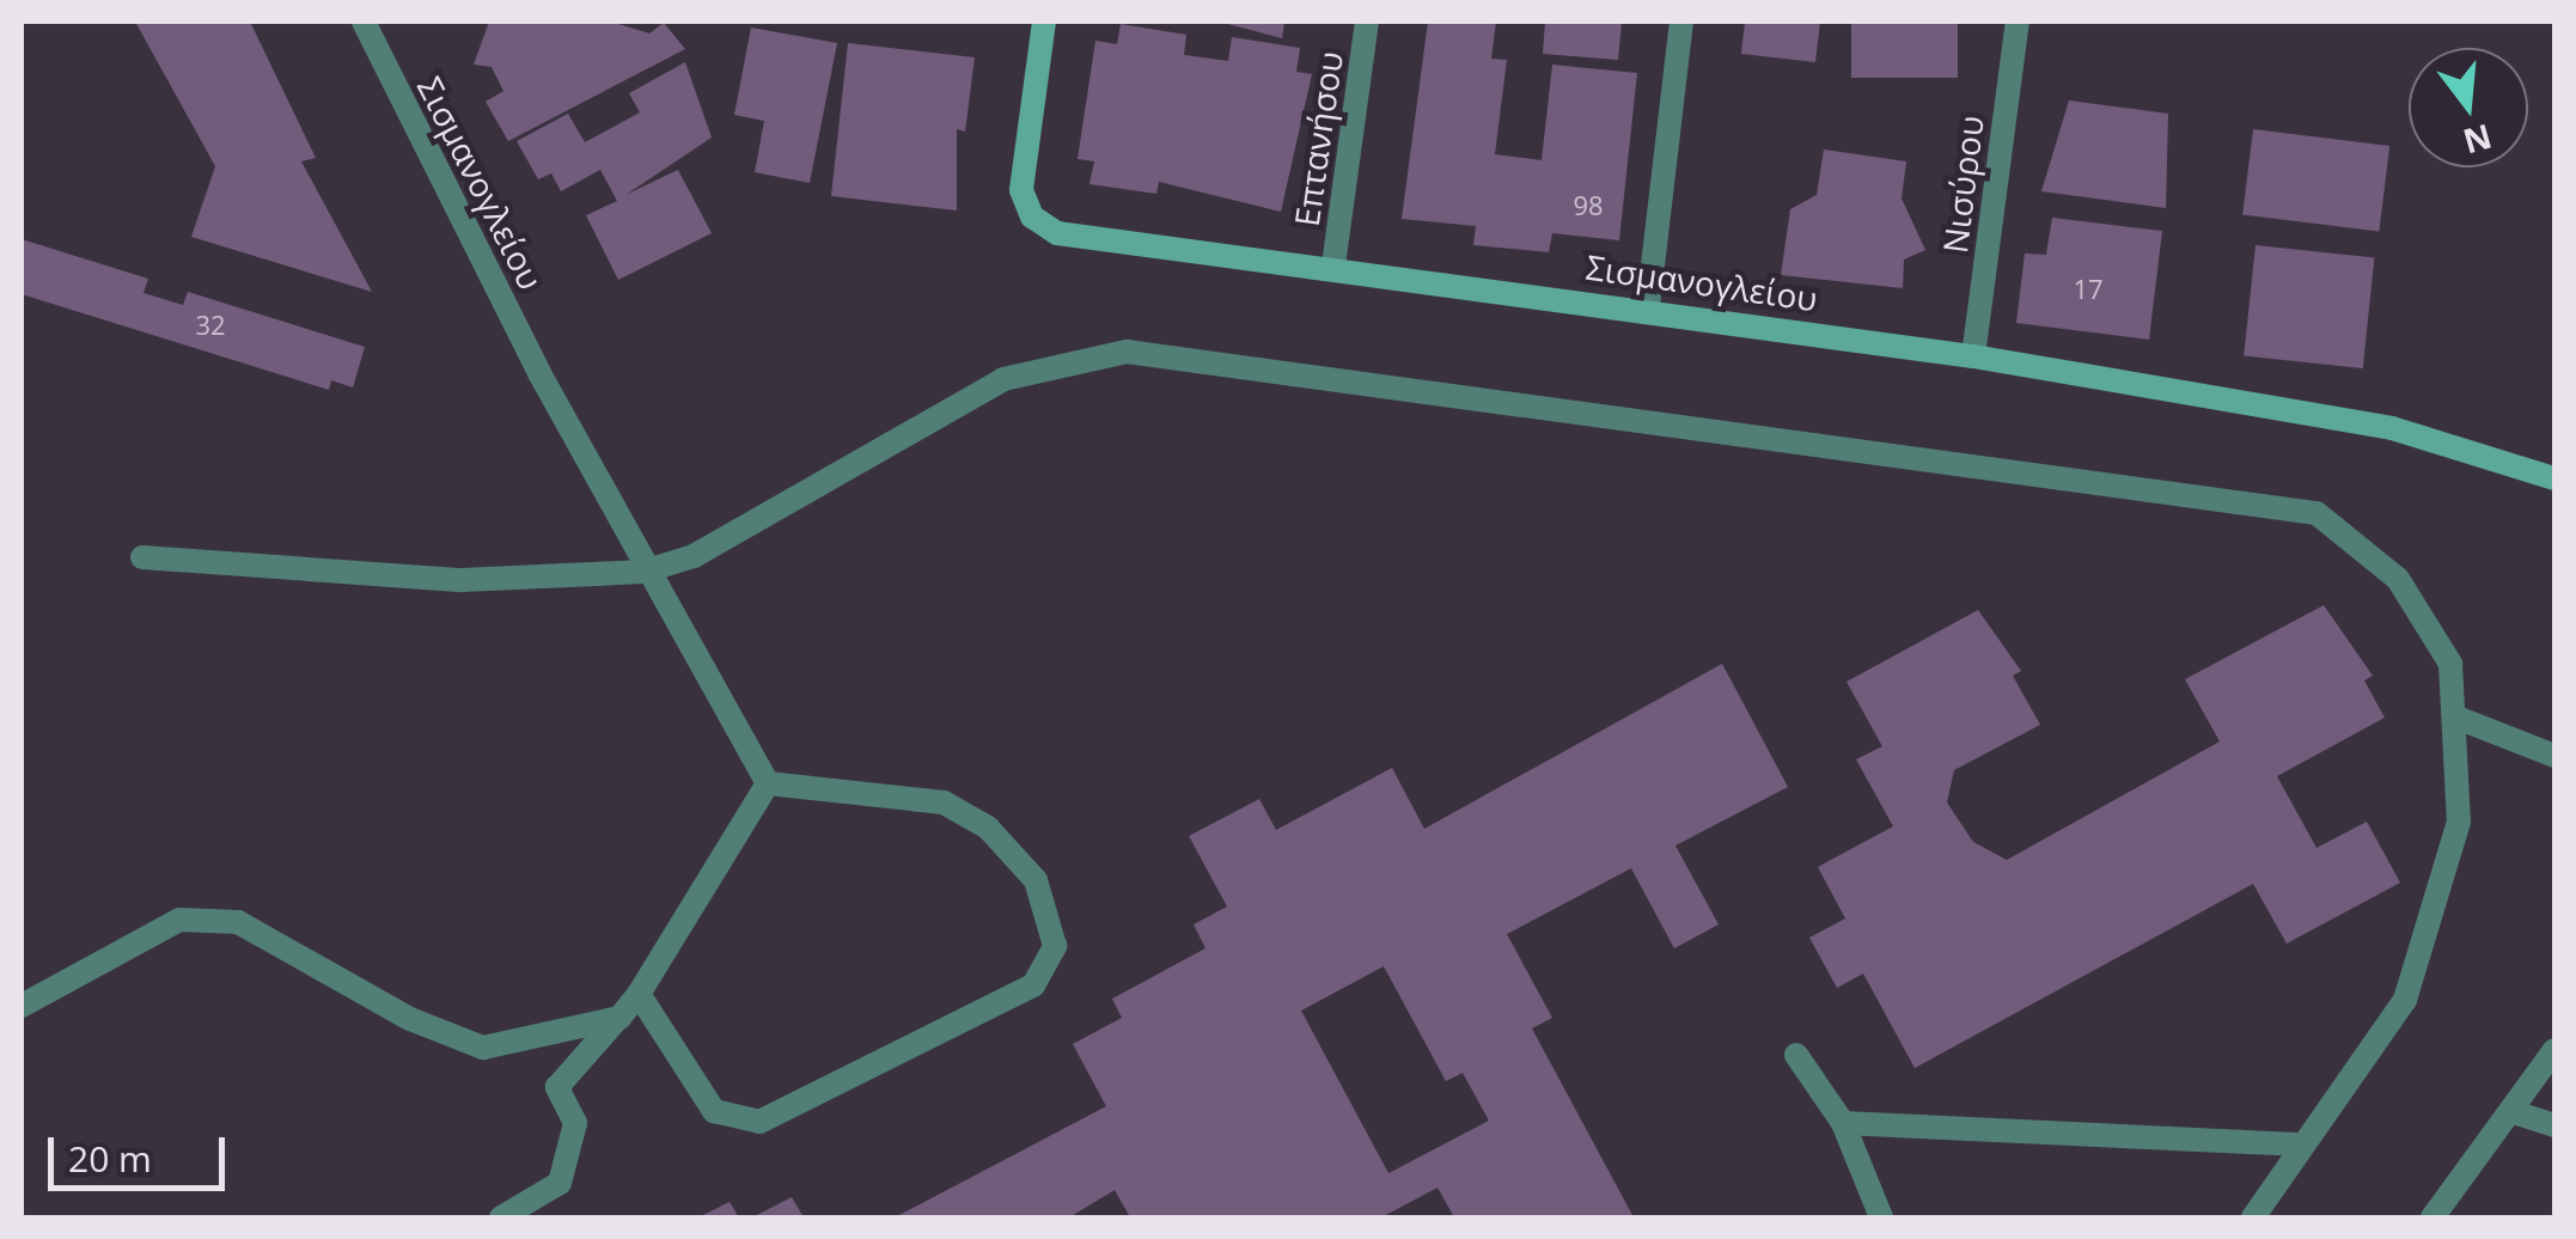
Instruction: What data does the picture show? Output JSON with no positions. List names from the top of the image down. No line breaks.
{"streets":{"street":["Επτανήσου","Σισμανογλείου","Νισύρου"]},"crossings":[["Επτανήσου","Σισμανογλείου"],["Σισμανογλείου","Νισύρου"]],"house_numbers":["98","17","32"],"scale_bar":"20 m","north":"bottom"}
